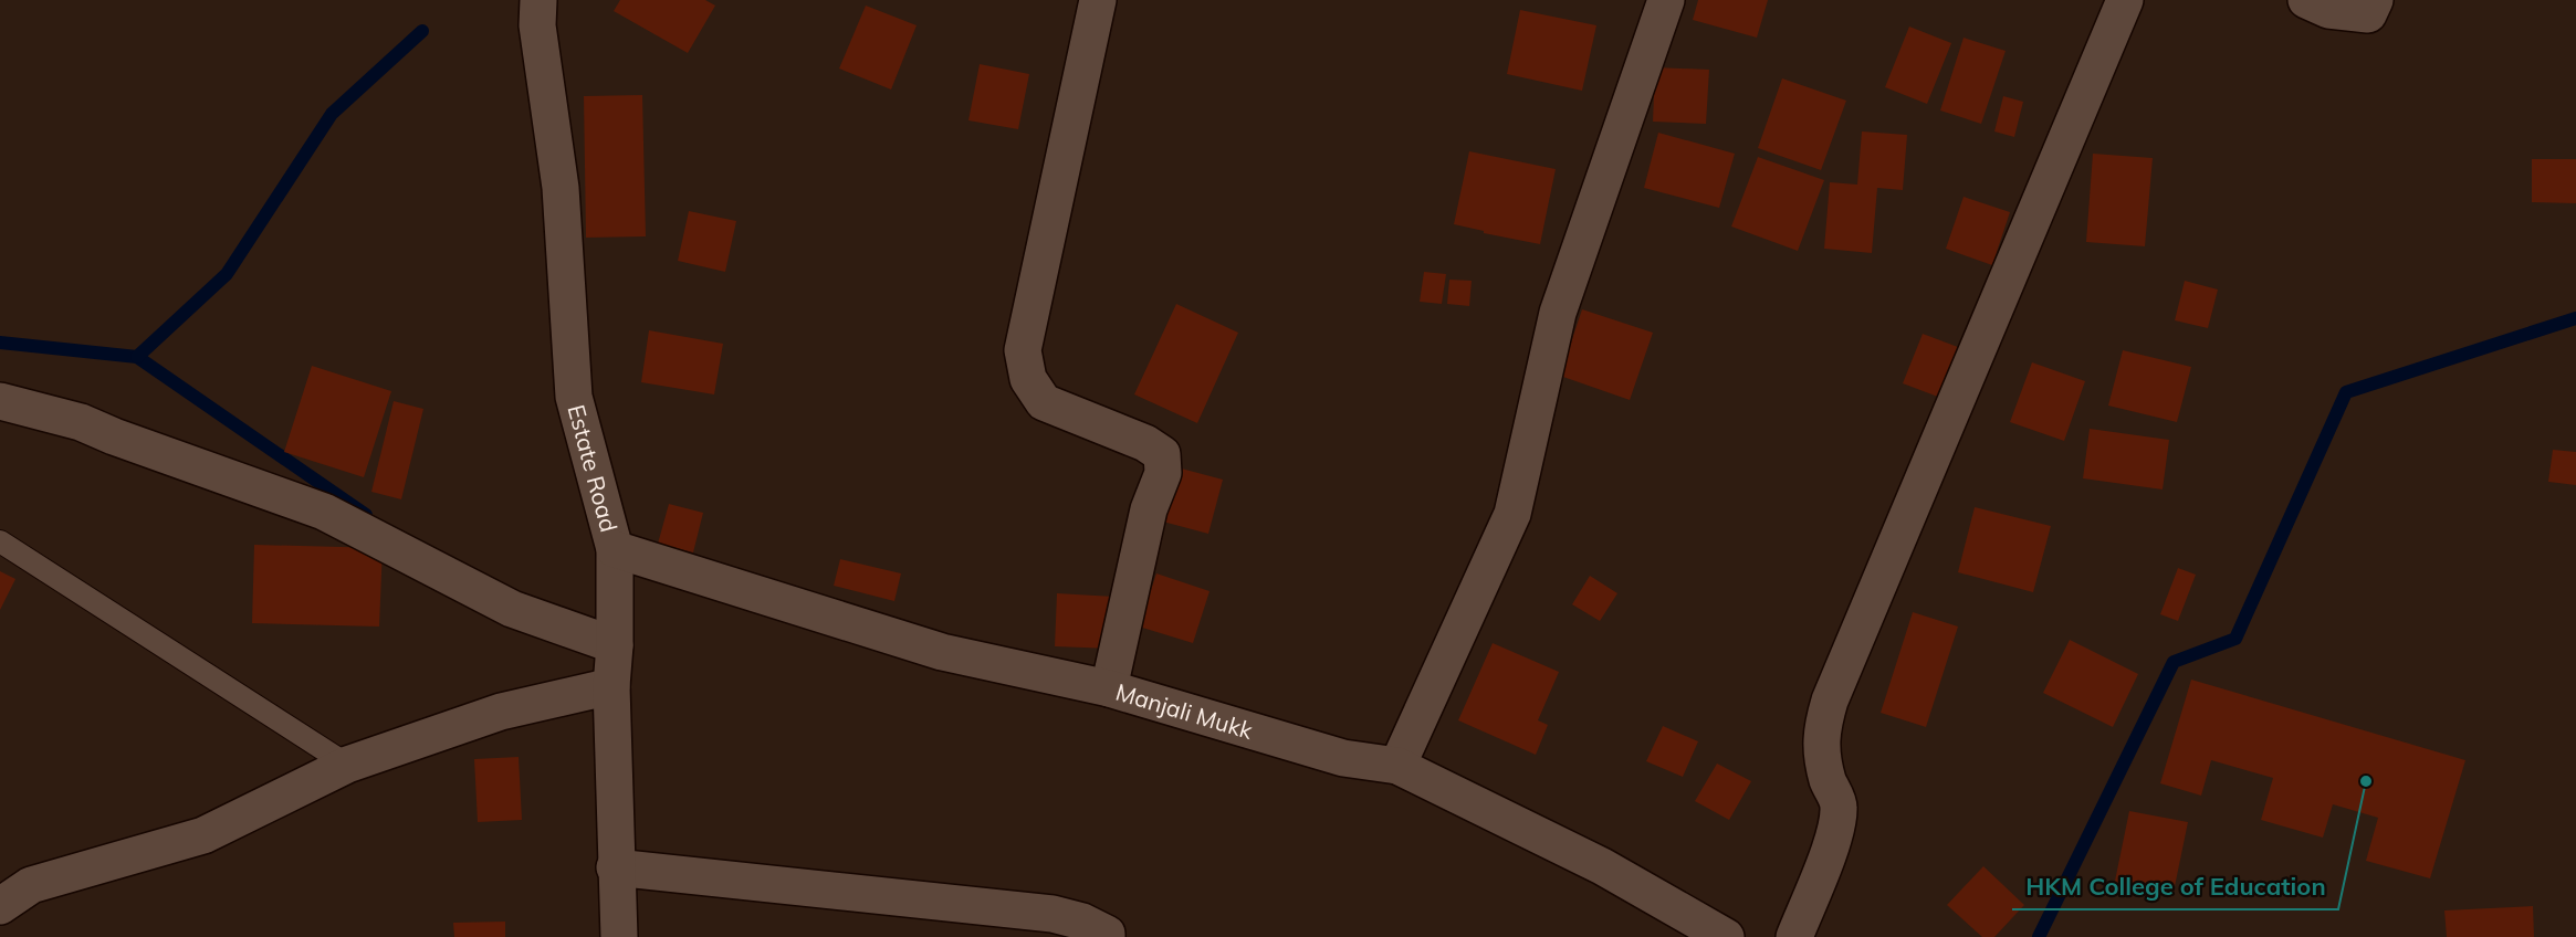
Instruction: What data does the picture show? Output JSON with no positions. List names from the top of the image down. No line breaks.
{"streets":{"street":["Estate Road","Manjali Mukk"]},"crossings":[["Estate Road","Manjali Mukk"]],"places":["HKM College of Education"]}
